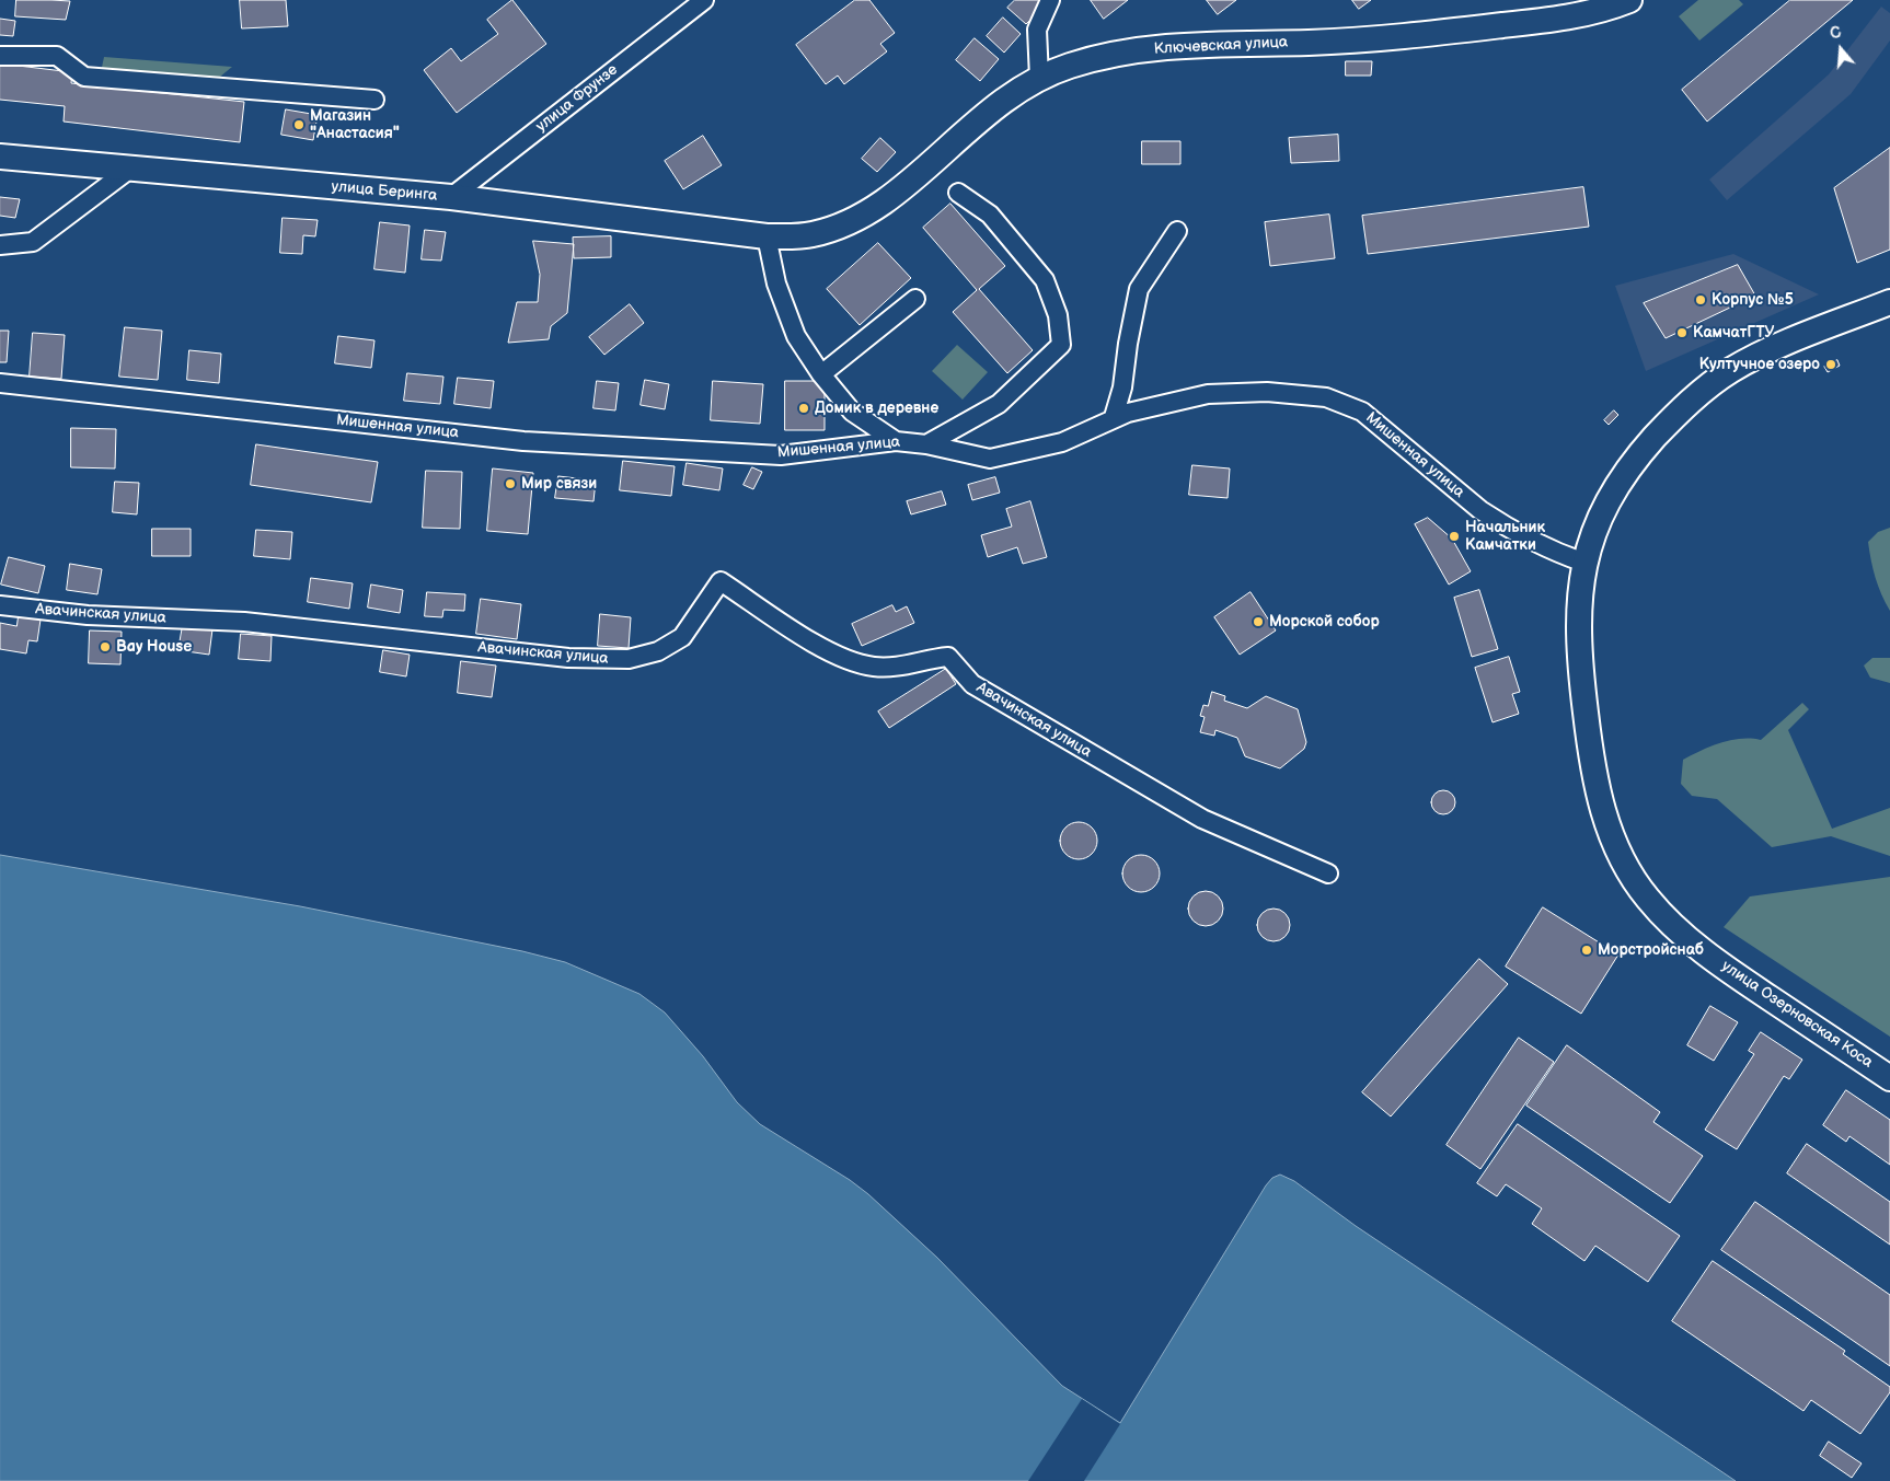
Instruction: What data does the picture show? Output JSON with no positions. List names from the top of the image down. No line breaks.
{"streets":{"main road":["Ключевская улица","улица Беринга","улица Озерновская Коса"],"street":["улица Фрунзе","Мишенная улица","Авачинская улица"]},"crossings":[["Ключевская улица","улица Беринга"],["улица Фрунзе","улица Беринга"],["Мишенная улица","улица Озерновская Коса"]],"places":["Магазин \"Анастасия\"","Корпус №5","КамчатГТУ","Култучное озеро","Домик в деревне","Мир связи","Начальник Камчатки","Морской собор","Bay House","Морстройснаб"],"north":"top"}
